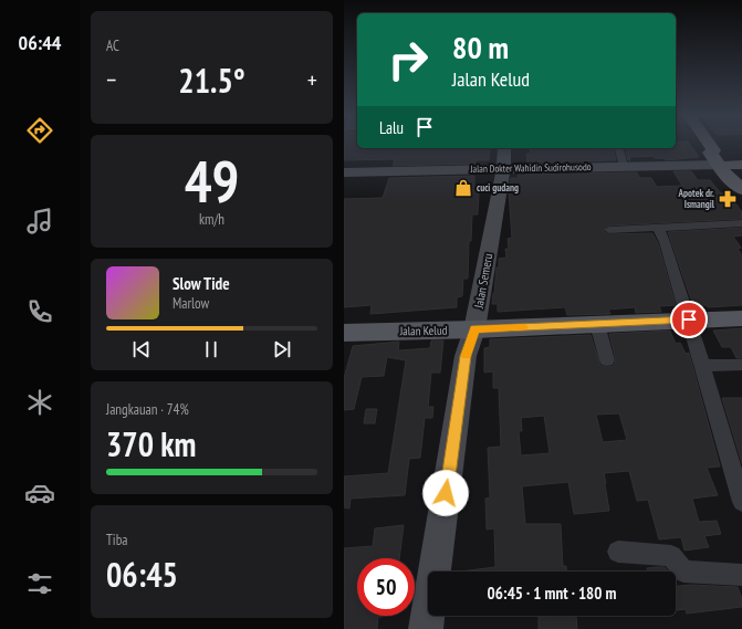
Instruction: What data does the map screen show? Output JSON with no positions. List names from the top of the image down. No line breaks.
{"streets":{"main road":["Jalan Dokter Wahidin Sudirohusodo","Jalan Semeru","Jalan Kelud"]},"crossings":[["Jalan Dokter Wahidin Sudirohusodo","Jalan Semeru"],["Jalan Semeru","Jalan Kelud"]],"places":{"shop":["cuci gudang"],"pharmacy":["Apotek dr. Ismangil"]},"page":{"tabs":"06:44","tile":["AC",["49","km/h"],["Jangkauan · 74%","370 km"],["Tiba","06:45"]],"turn":["80 m","Jalan Kelud"],"heat":["−","21.5°","+"],"then":"Lalu","song":["Slow Tide","Marlow"],"limit":"50","trip":"06:45 · 1 mnt · 180 m"}}
